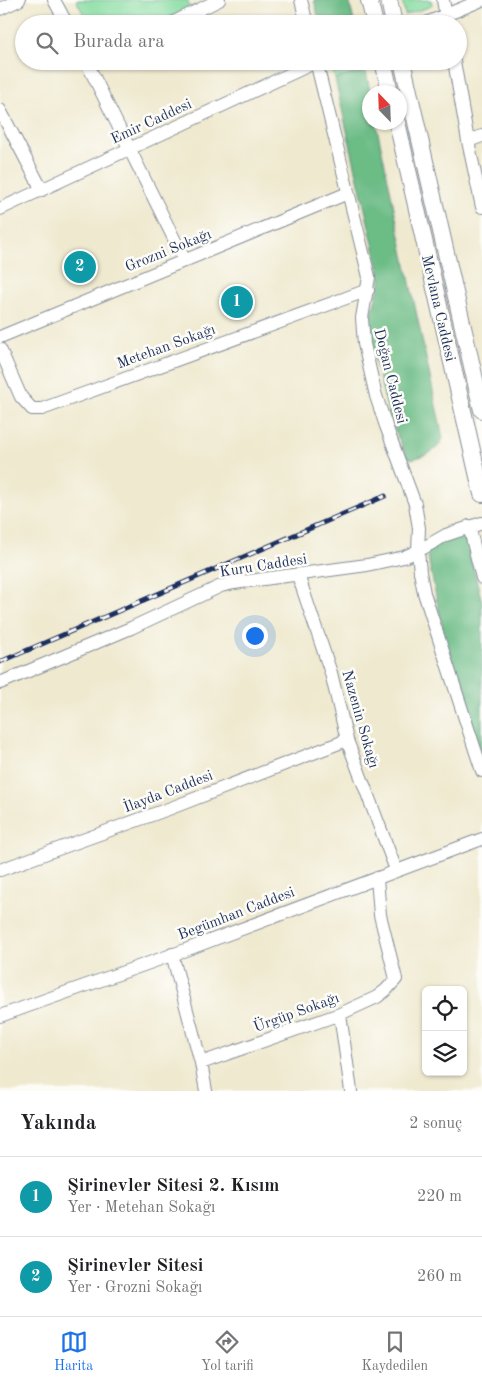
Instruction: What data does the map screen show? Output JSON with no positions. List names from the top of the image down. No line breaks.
{"streets":{"main road":["Mevlana Caddesi"],"street":["Emir Caddesi","Grozni Sokağı","Metehan Sokağı","Doğan Caddesi","Kuru Caddesi","Nazenin Sokağı","İlayda Caddesi","Begümhan Caddesi","Ürgüp Sokağı"]},"crossings":[["Grozni Sokağı","Doğan Caddesi"],["Metehan Sokağı","Doğan Caddesi"],["Doğan Caddesi","Kuru Caddesi"],["Kuru Caddesi","Nazenin Sokağı"],["Nazenin Sokağı","İlayda Caddesi"],["Nazenin Sokağı","Begümhan Caddesi"],["Begümhan Caddesi","Ürgüp Sokağı"]],"north":"top left","page":{"search":"Burada ara","pins":["2","1"],"heading":["Yakında","2 sonuç"],"list":[{"mark":"1","name":"Şirinevler Sitesi 2. Kısım","note":"Yer · Metehan Sokağı","value":"220 m"},{"mark":"2","name":"Şirinevler Sitesi","note":"Yer · Grozni Sokağı","value":"260 m"}],"nav":["Harita","Yol tarifi","Kaydedilen"]}}
